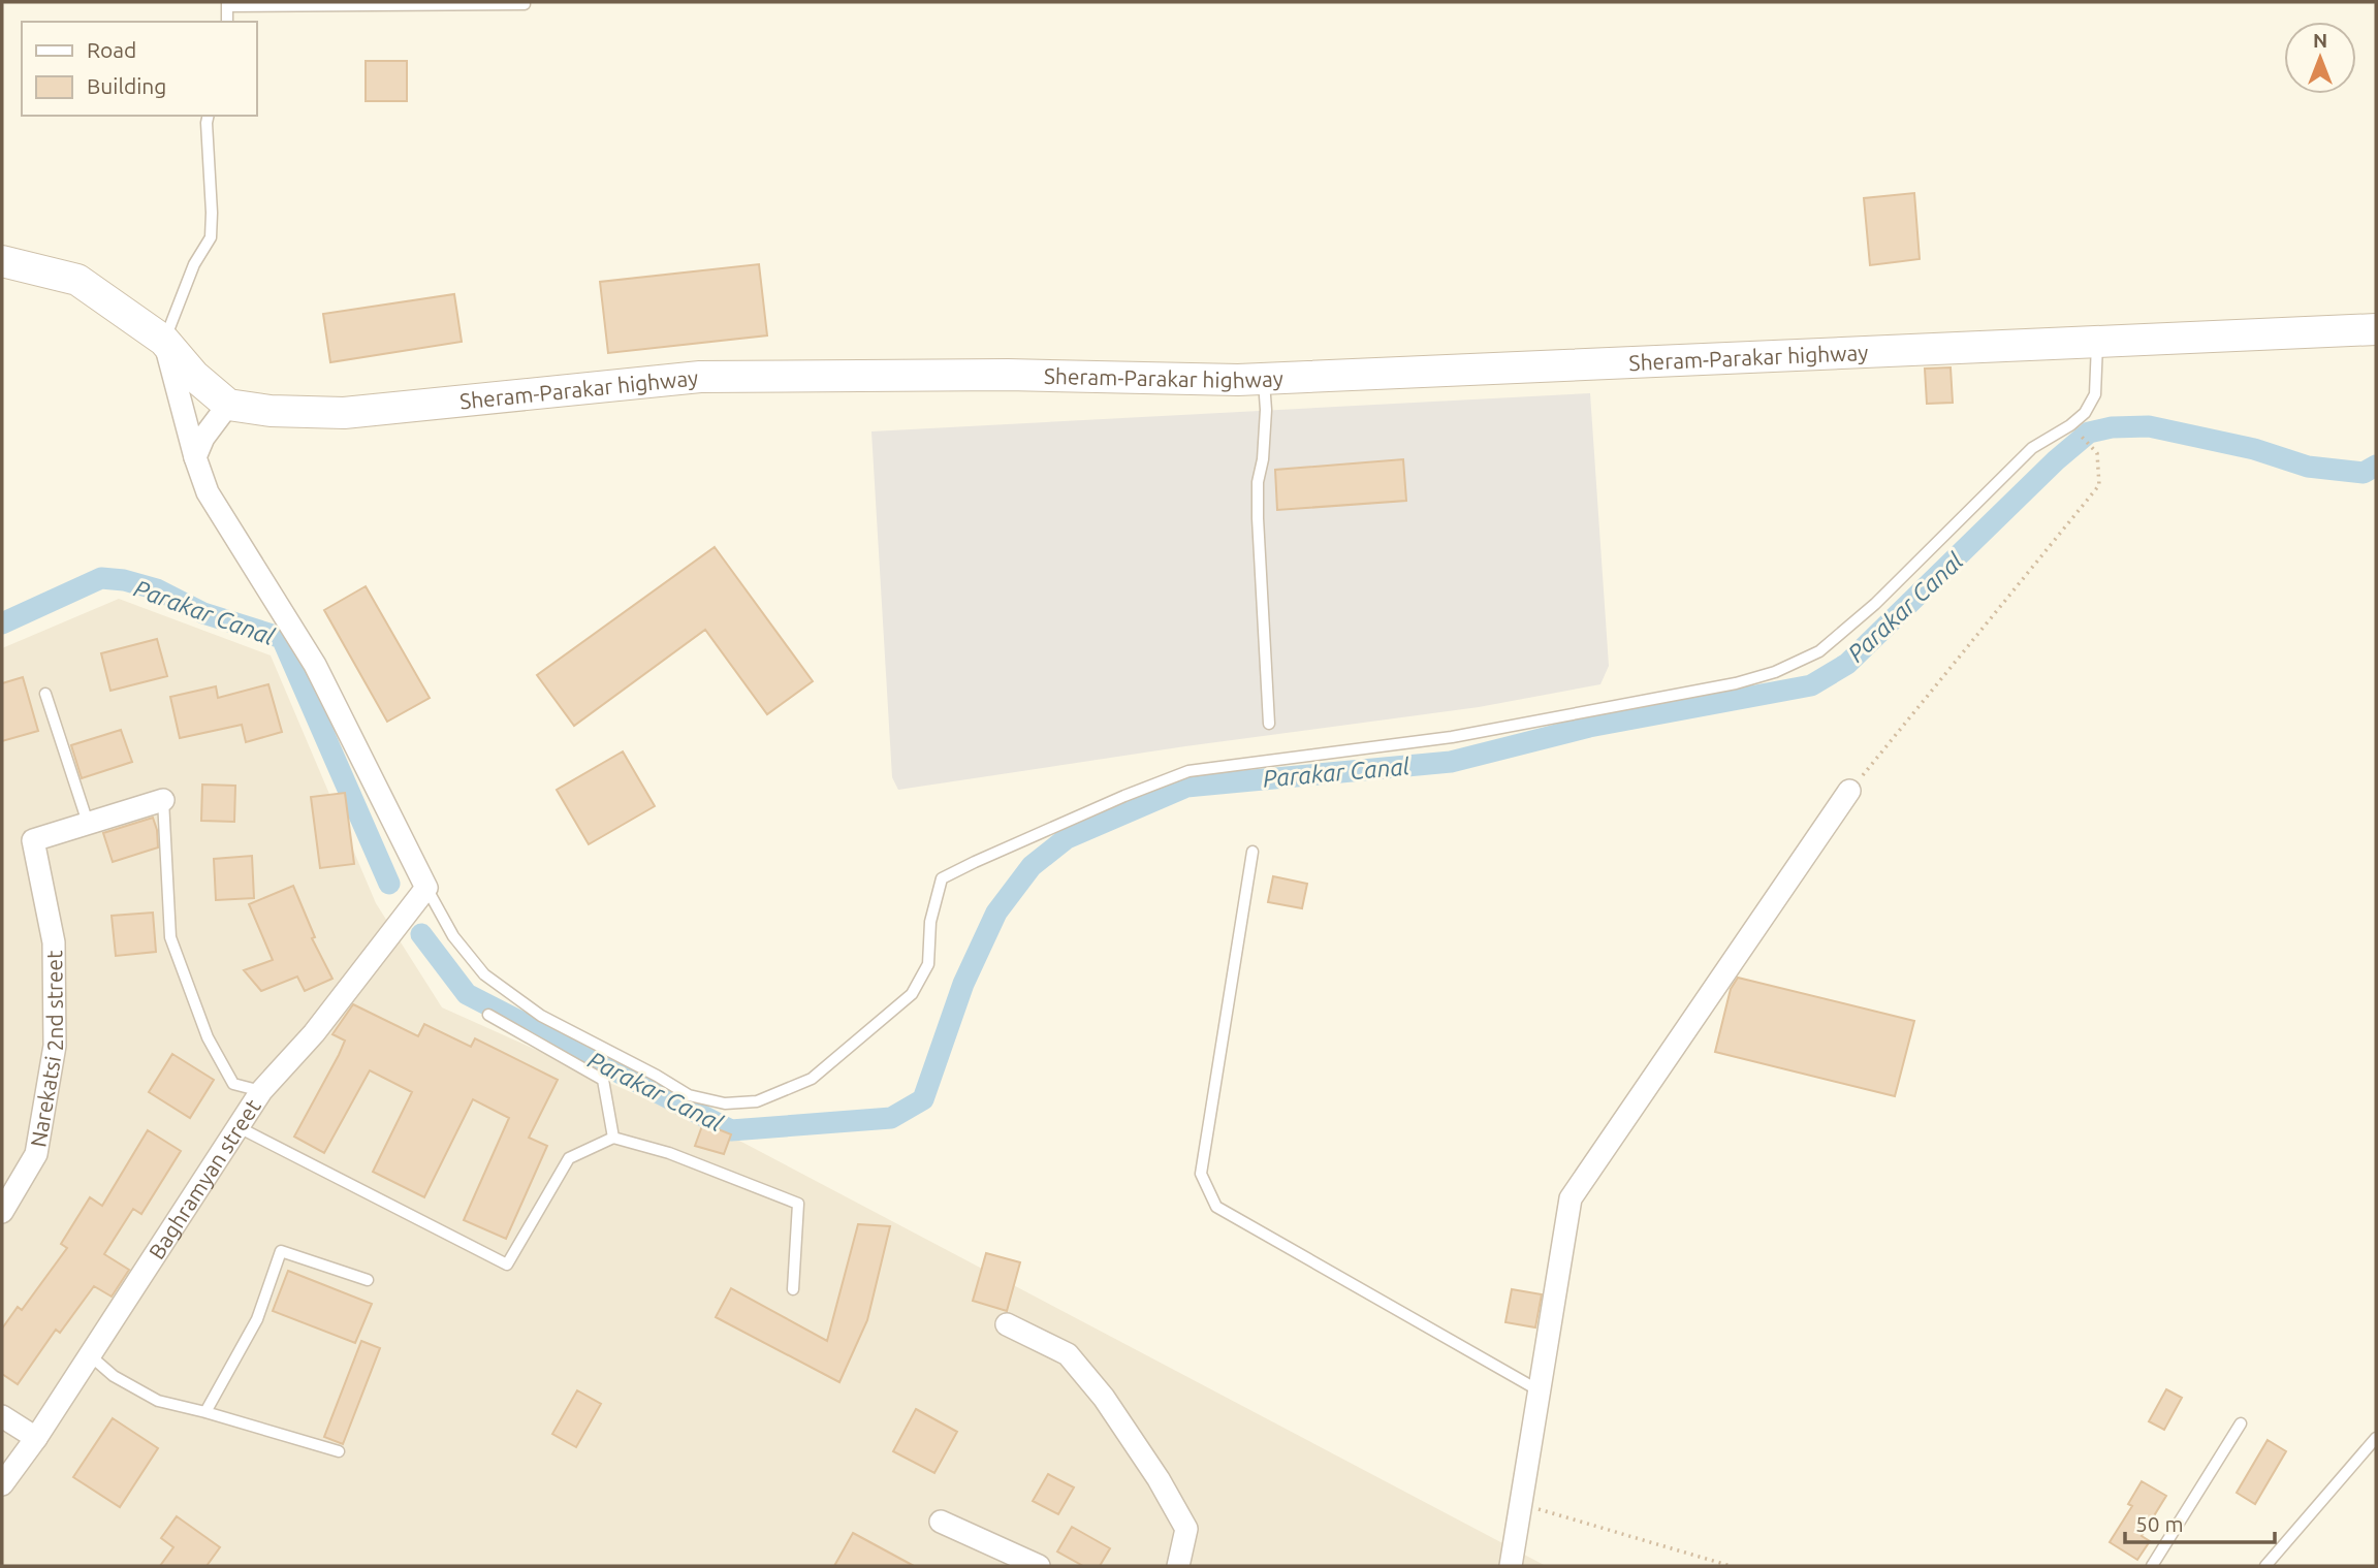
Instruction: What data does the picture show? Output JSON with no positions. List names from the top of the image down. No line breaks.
{"streets":{"street":["Sheram-Parakar highway","Narekatsi 2nd street","Baghramyan street"]},"water":["Parakar Canal"],"legend":["Road","Building"],"scale_bar":"50 m","north":"top"}
